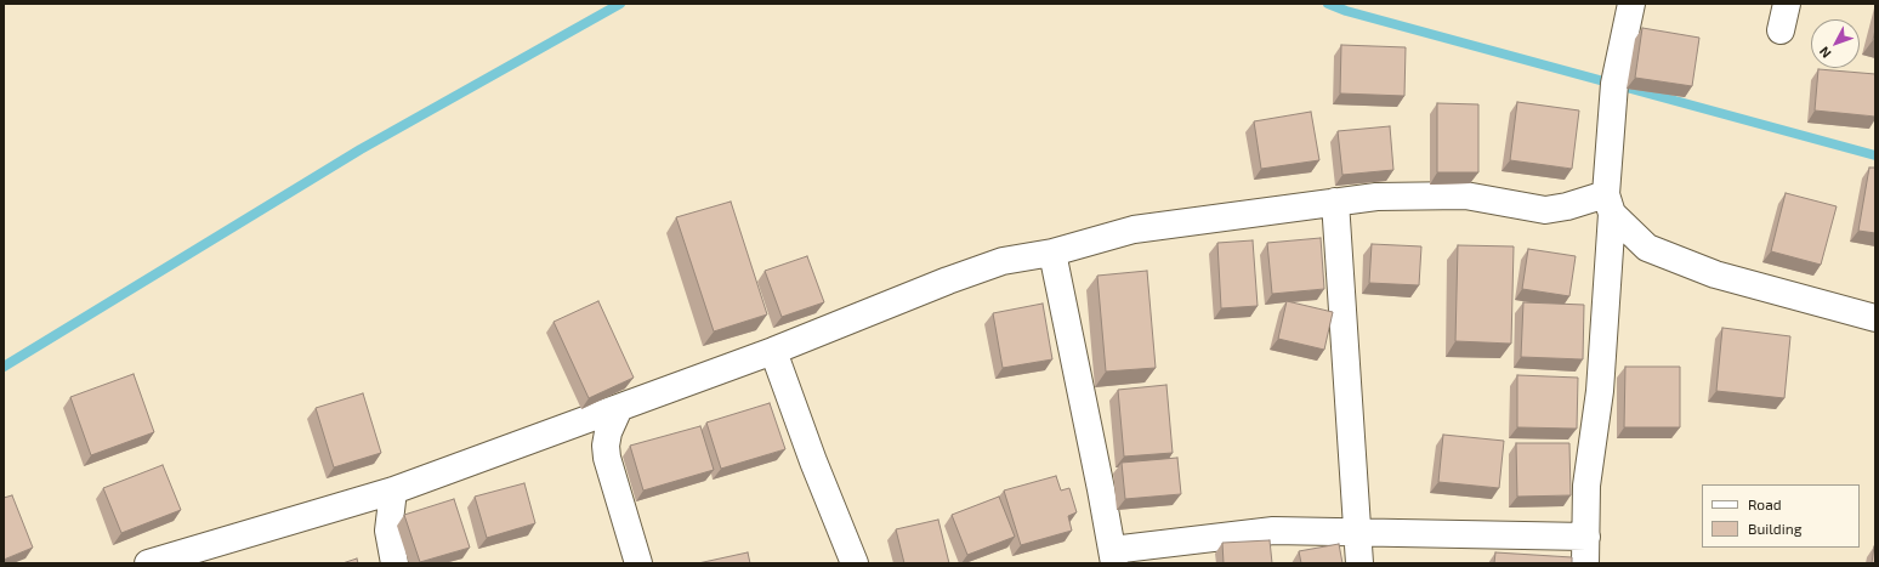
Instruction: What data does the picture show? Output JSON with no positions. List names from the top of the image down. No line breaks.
{"legend":["Road","Building"],"north":"bottom left"}
